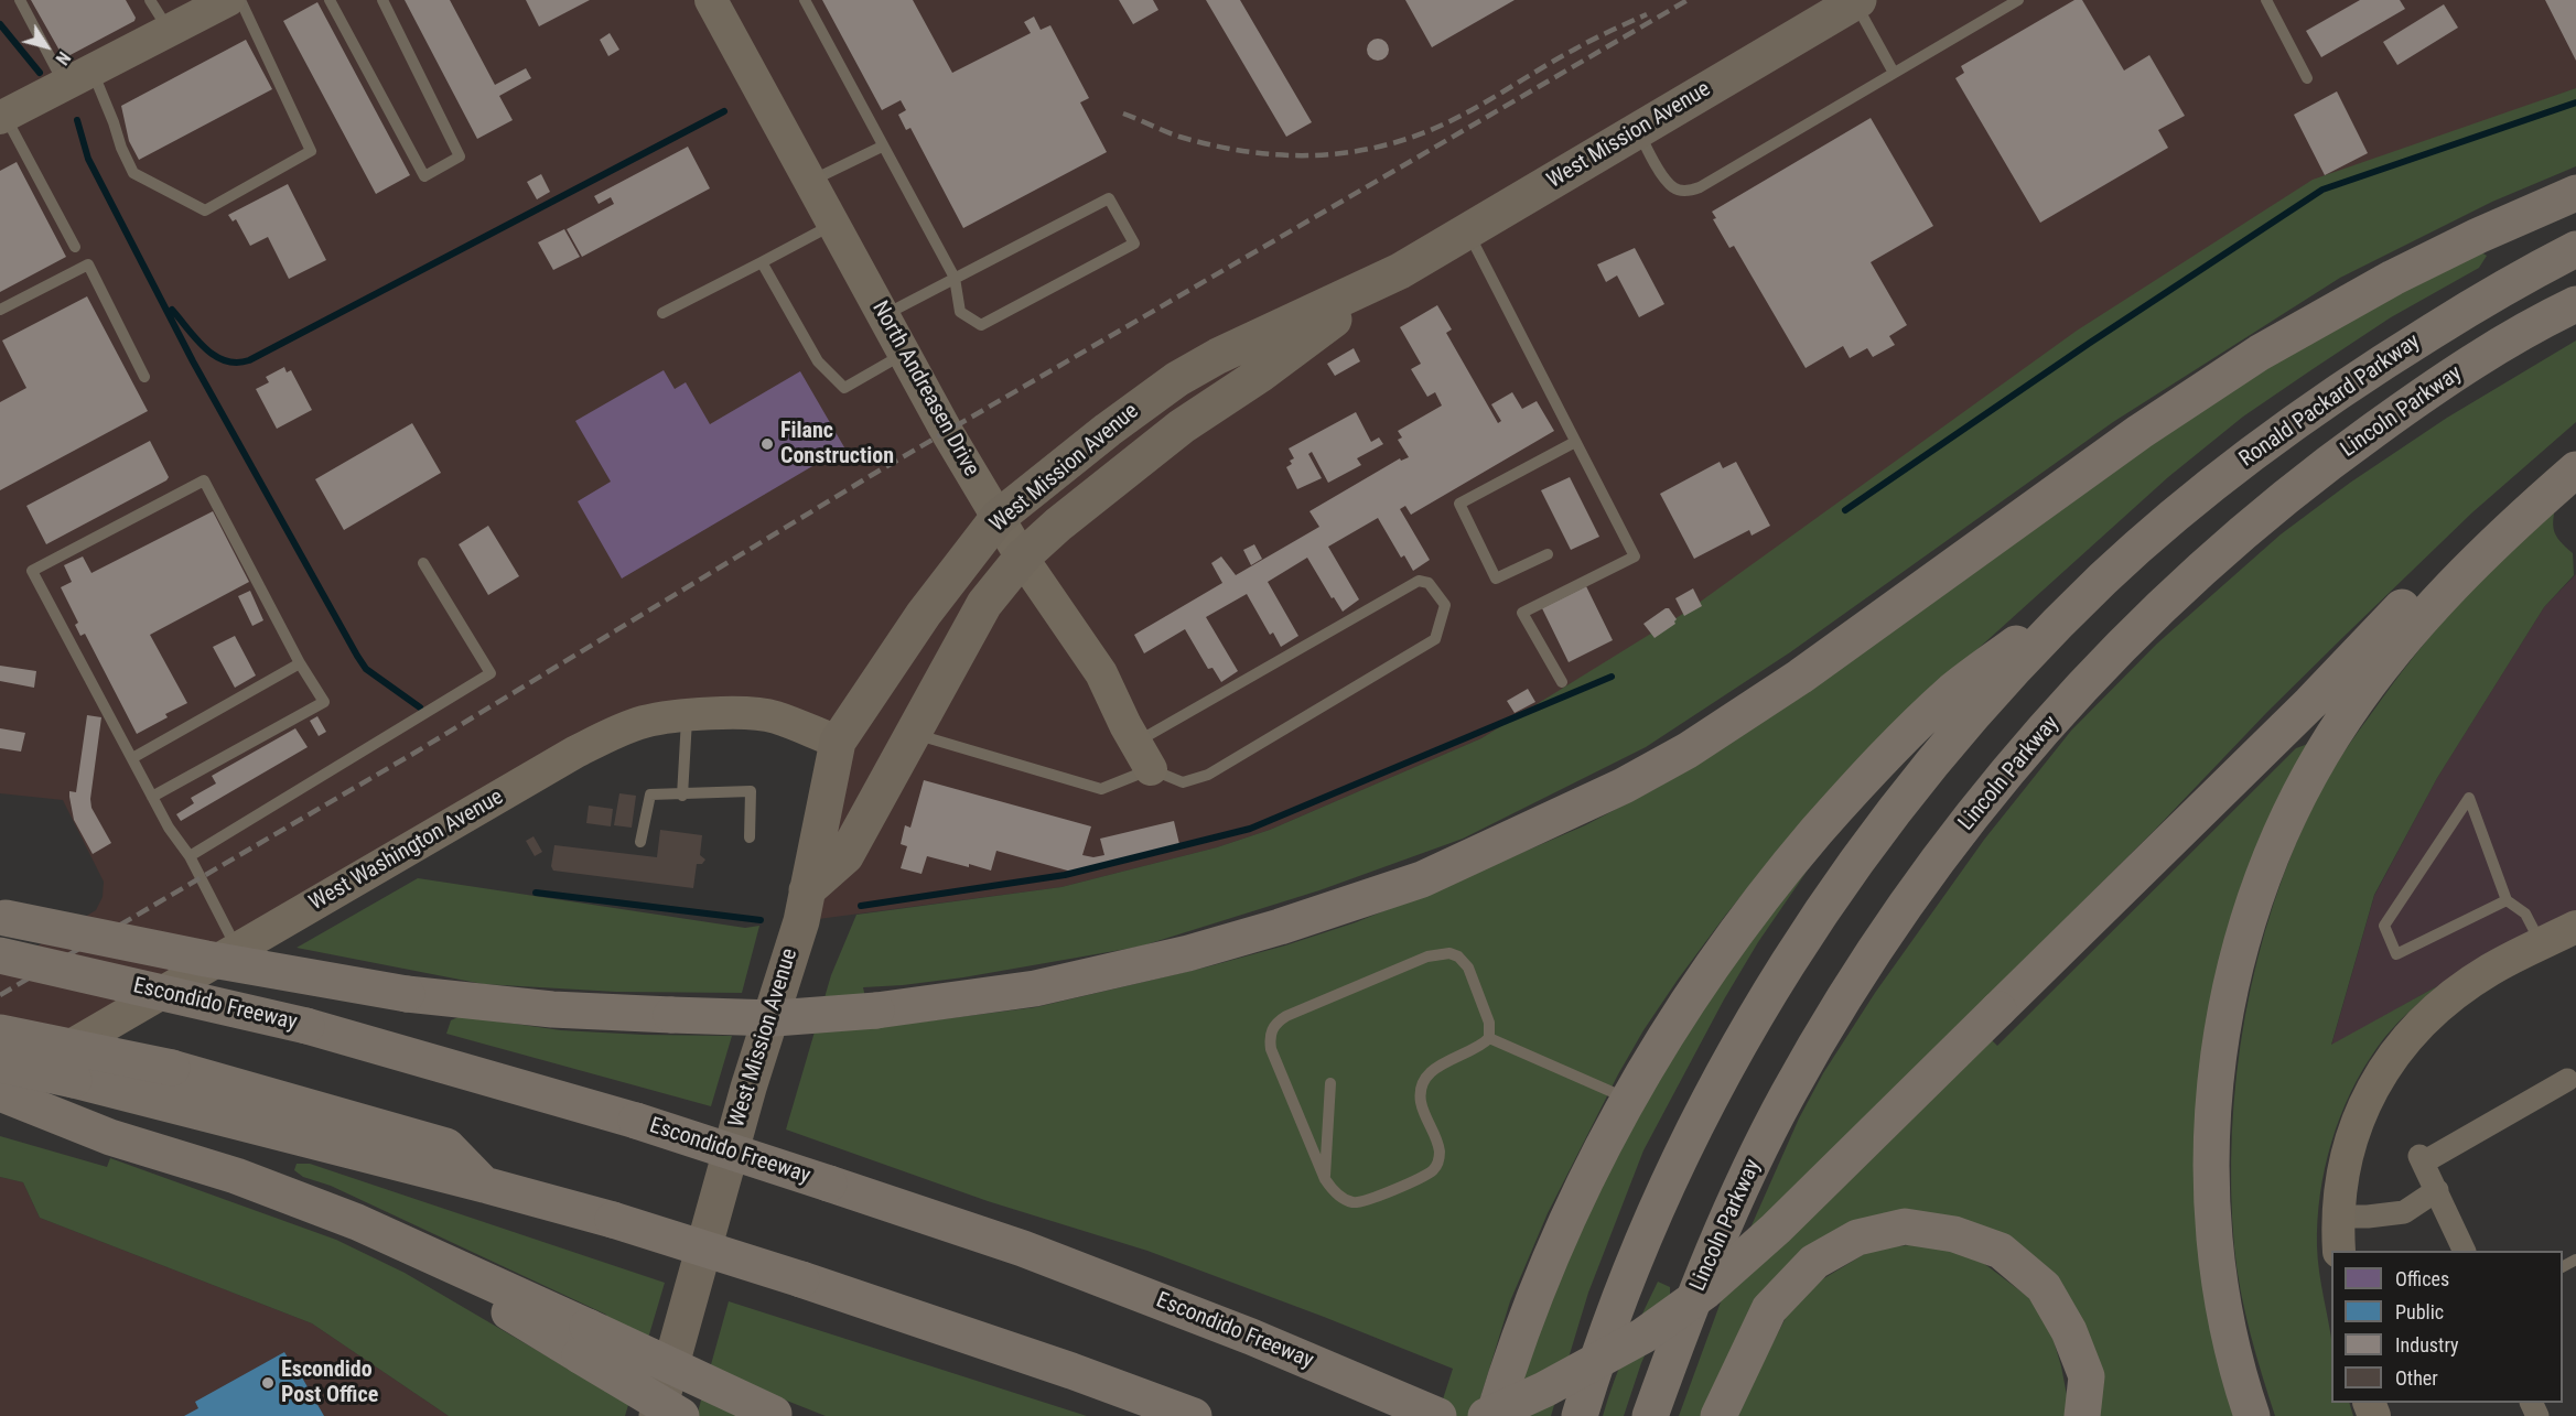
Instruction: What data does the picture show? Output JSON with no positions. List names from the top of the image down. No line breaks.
{"streets":{"highway":["Ronald Packard Parkway","Lincoln Parkway","Escondido Freeway"],"main road":["West Mission Avenue"],"street":["North Andreasen Drive","West Washington Avenue"]},"crossings":[["West Mission Avenue","North Andreasen Drive"],["West Mission Avenue","West Washington Avenue"]],"places":["Filanc Construction","Escondido Post Office"],"legend":["Offices","Public","Industry","Other"],"north":"bottom right"}
